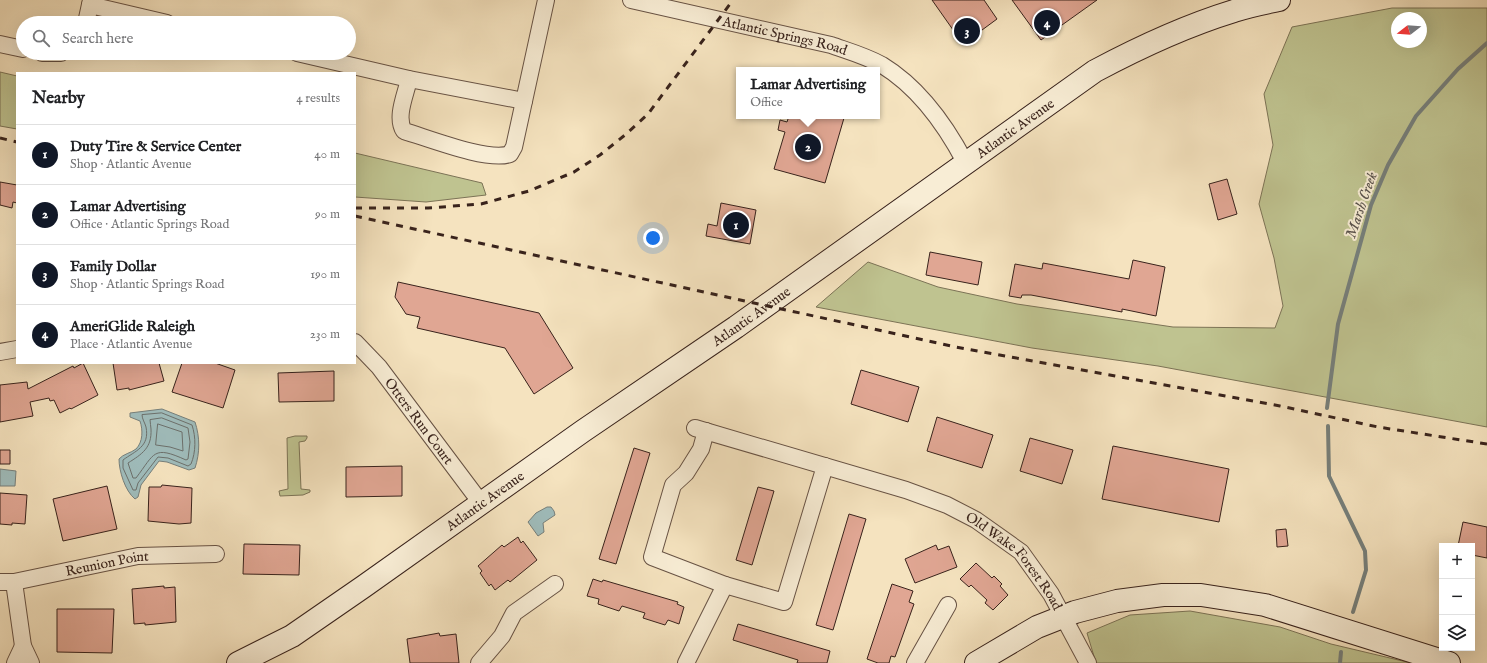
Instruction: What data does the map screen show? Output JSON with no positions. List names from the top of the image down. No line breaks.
{"streets":{"main road":["Atlantic Avenue","Old Wake Forest Road"],"street":["Atlantic Springs Road","Otters Run Court","Reunion Point"]},"crossings":[["Atlantic Springs Road","Atlantic Avenue"],["Atlantic Avenue","Otters Run Court"]],"water":["Marsh Creek"],"north":"left","page":{"pins":["4","3","2","1"],"search":"Search here","popup":["Lamar Advertising","Office"],"heading":["Nearby","4 results"],"list":[{"mark":"1","name":"Duty Tire & Service Center","note":"Shop · Atlantic Avenue","value":"40 m"},{"mark":"2","name":"Lamar Advertising","note":"Office · Atlantic Springs Road","value":"90 m"},{"mark":"3","name":"Family Dollar","note":"Shop · Atlantic Springs Road","value":"190 m"},{"mark":"4","name":"AmeriGlide Raleigh","note":"Place · Atlantic Avenue","value":"230 m"}],"map_buttons":["+","−"]}}
